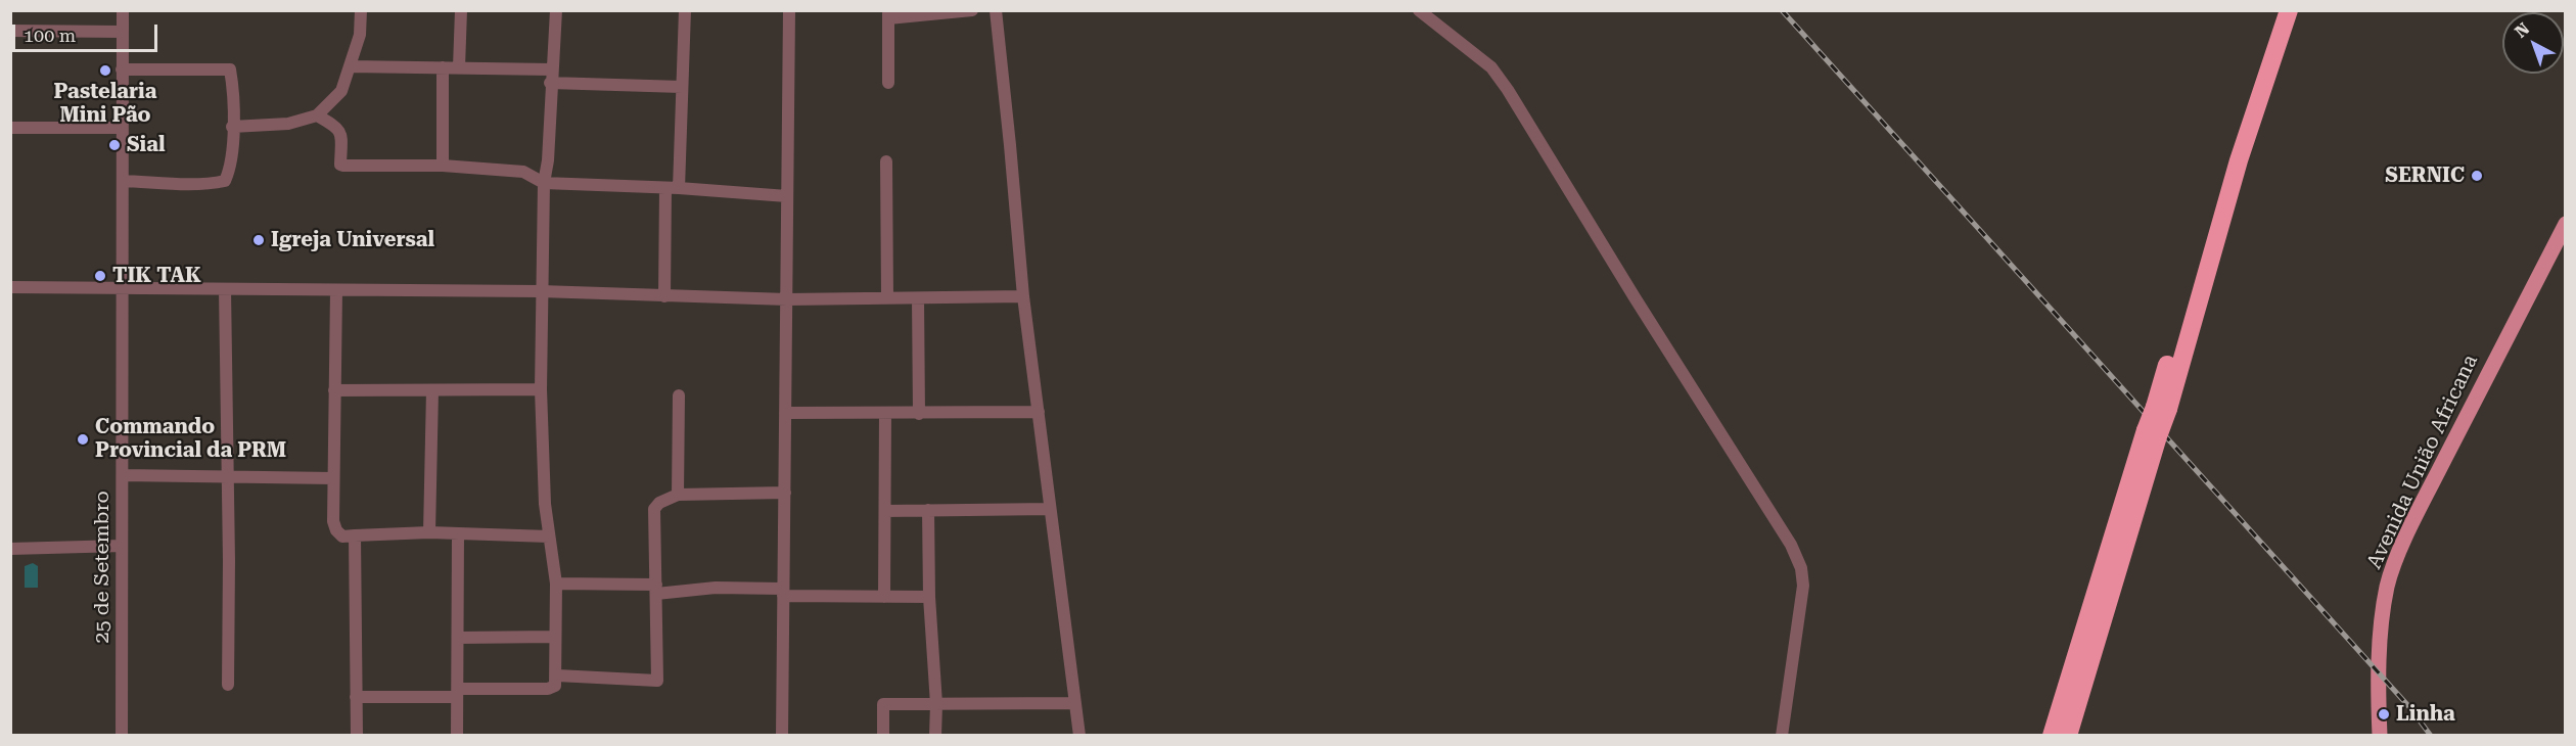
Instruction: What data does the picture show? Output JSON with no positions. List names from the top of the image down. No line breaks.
{"streets":{"main road":["Avenida União Africana"],"street":["25 de Setembro"]},"places":["Pastelaria Mini Pão","Sial","SERNIC","Igreja Universal","TIK TAK","Commando Provincial da PRM","Linha"],"scale_bar":"100 m","north":"top left"}
